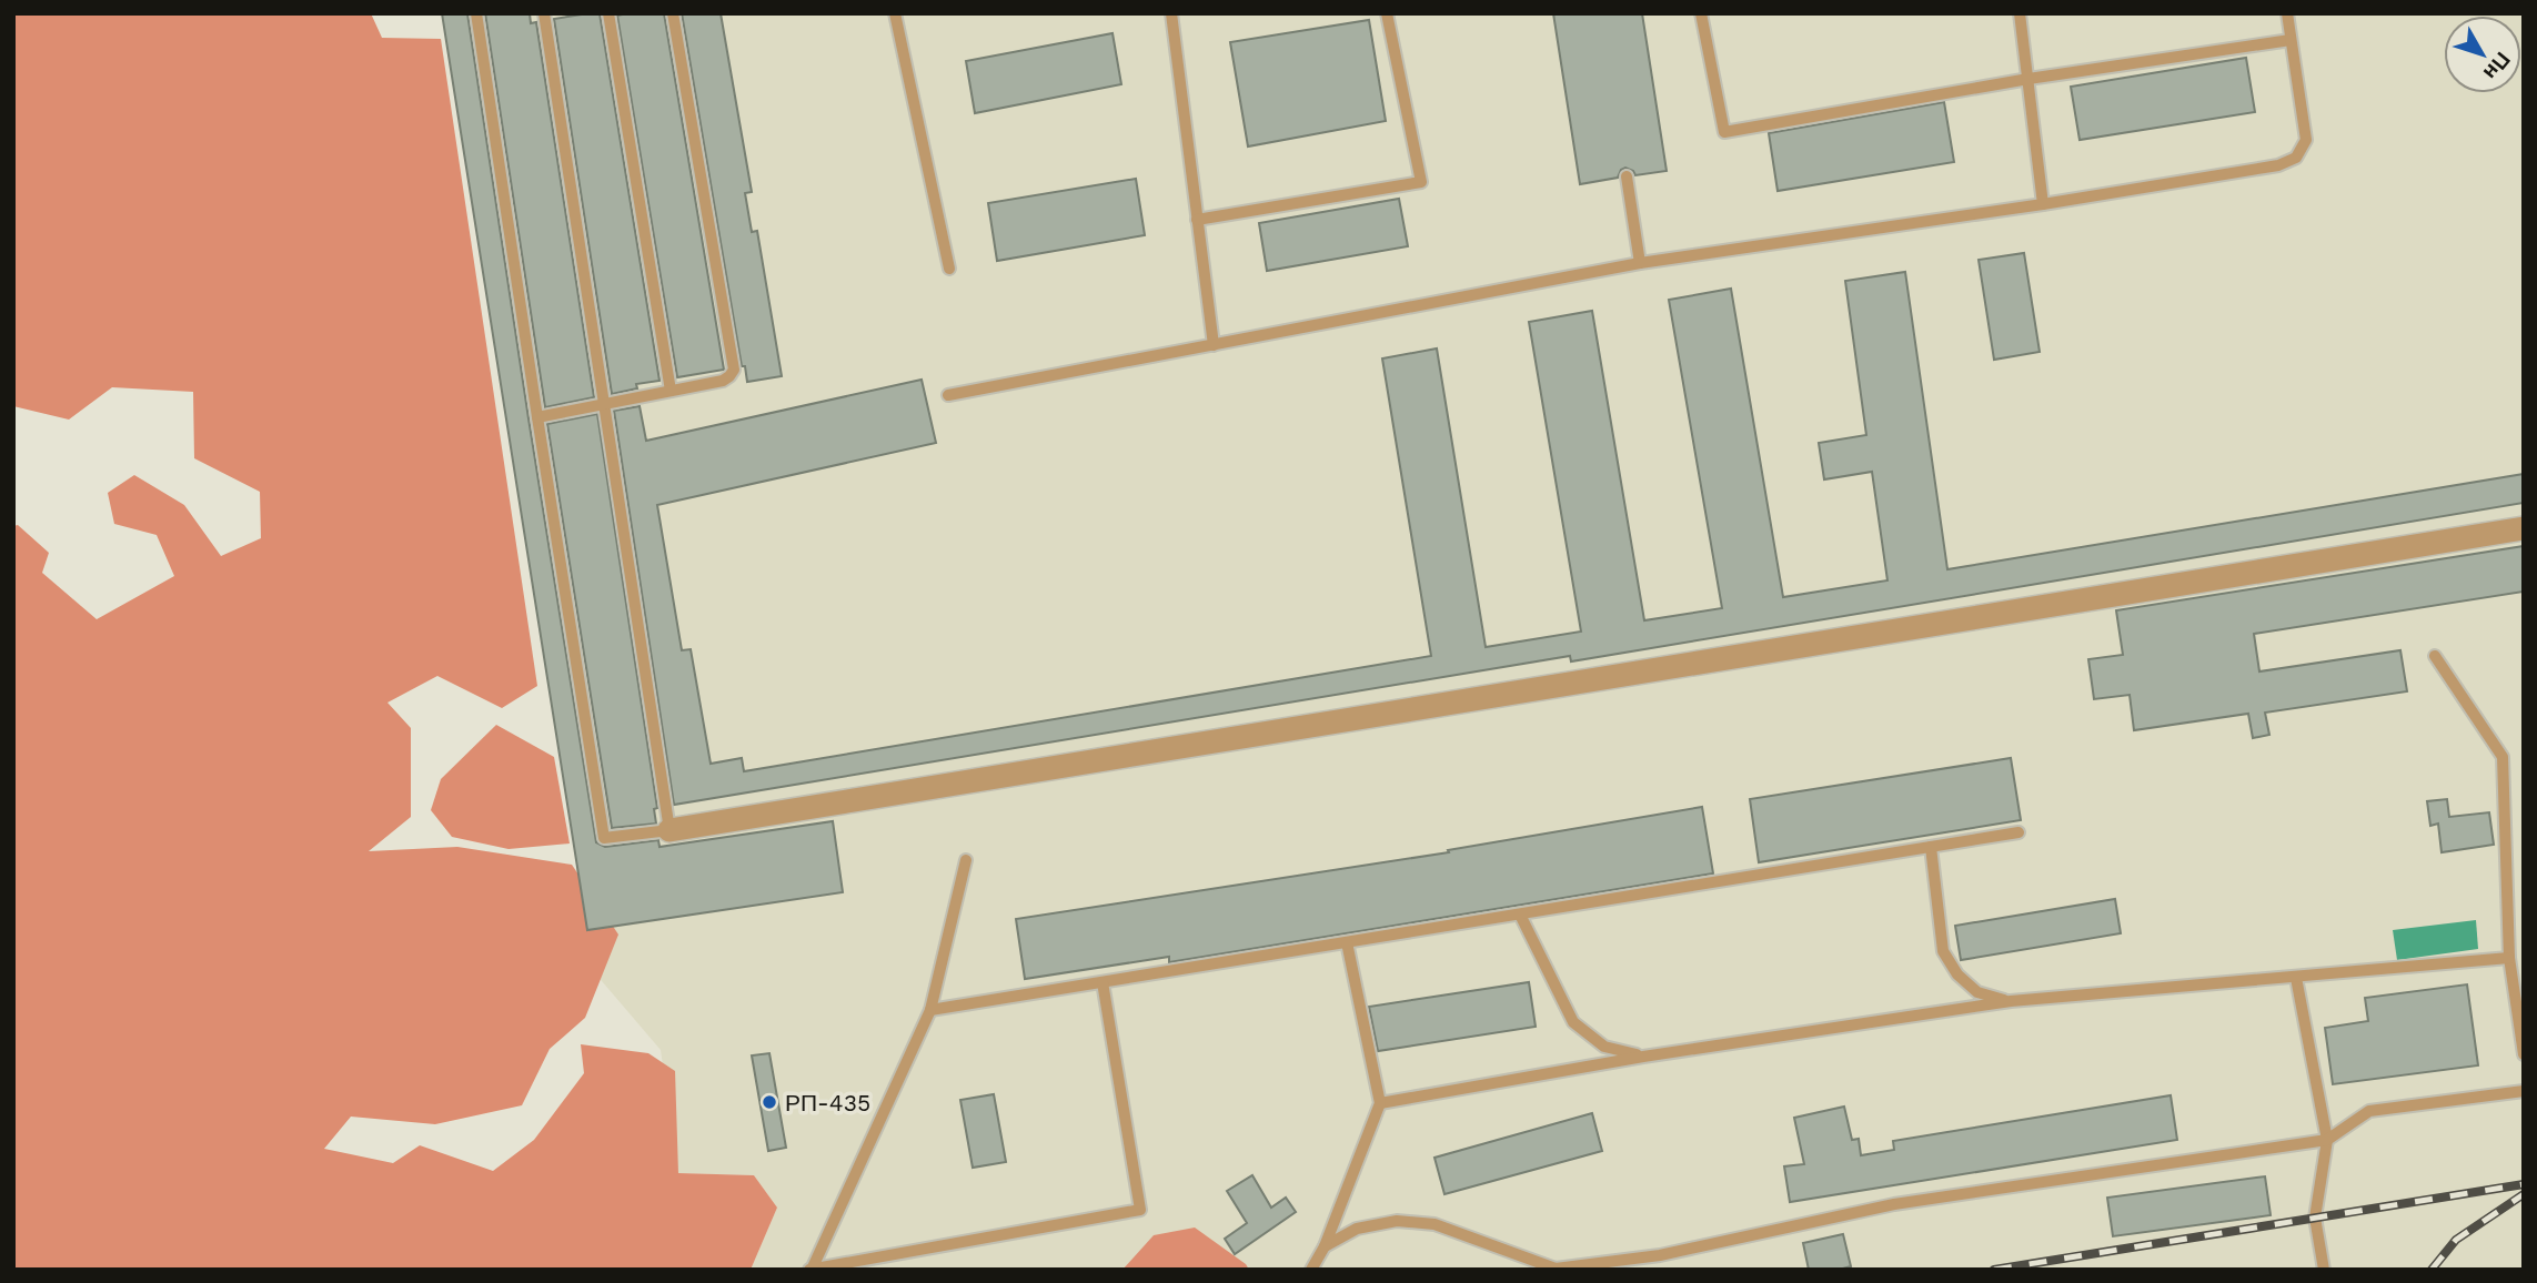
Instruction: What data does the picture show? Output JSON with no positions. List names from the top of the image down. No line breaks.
{"places":["РП-435"],"north":"bottom right"}
